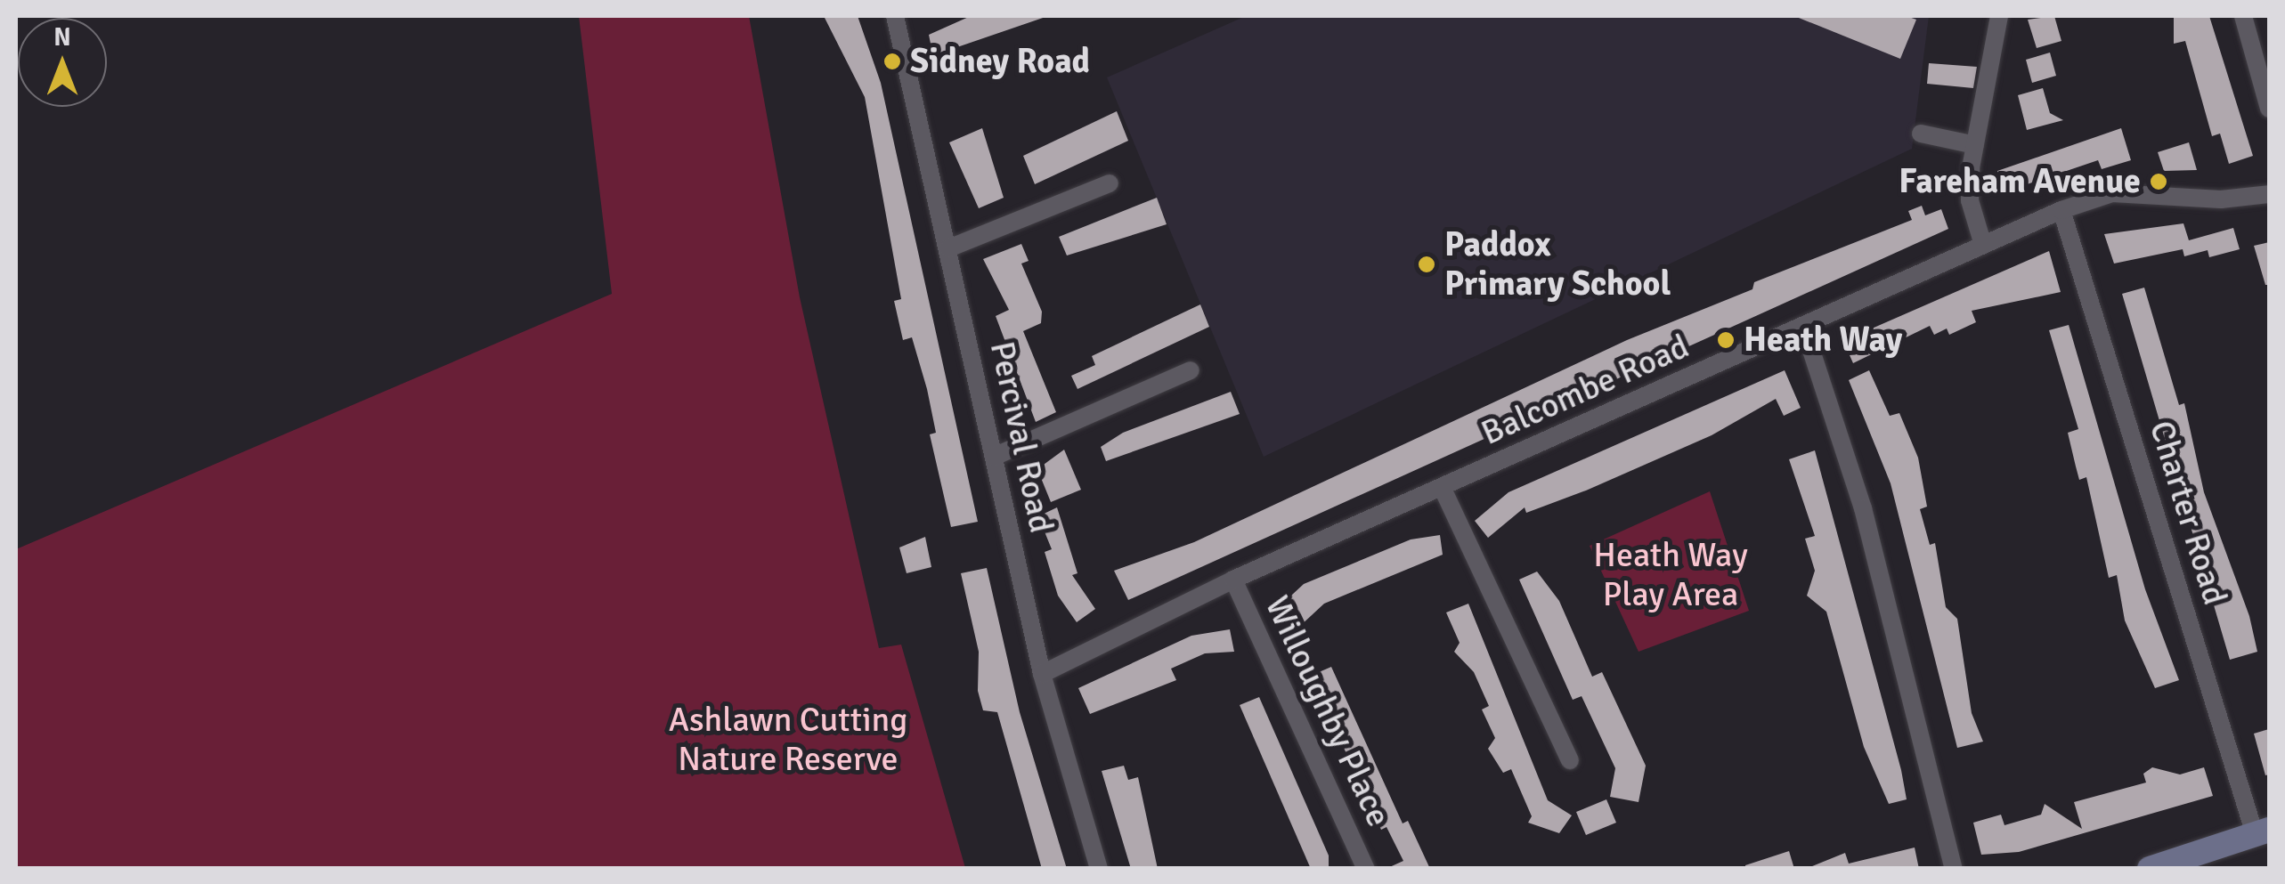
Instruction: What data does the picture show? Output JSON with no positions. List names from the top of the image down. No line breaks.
{"streets":{"street":["Balcombe Road","Percival Road","Charter Road","Willoughby Place"]},"crossings":[["Balcombe Road","Percival Road"],["Balcombe Road","Charter Road"],["Balcombe Road","Willoughby Place"]],"parks":["Heath Way Play Area","Ashlawn Cutting Nature Reserve"],"places":["Sidney Road","Fareham Avenue","Paddox Primary School","Heath Way"],"north":"top"}
